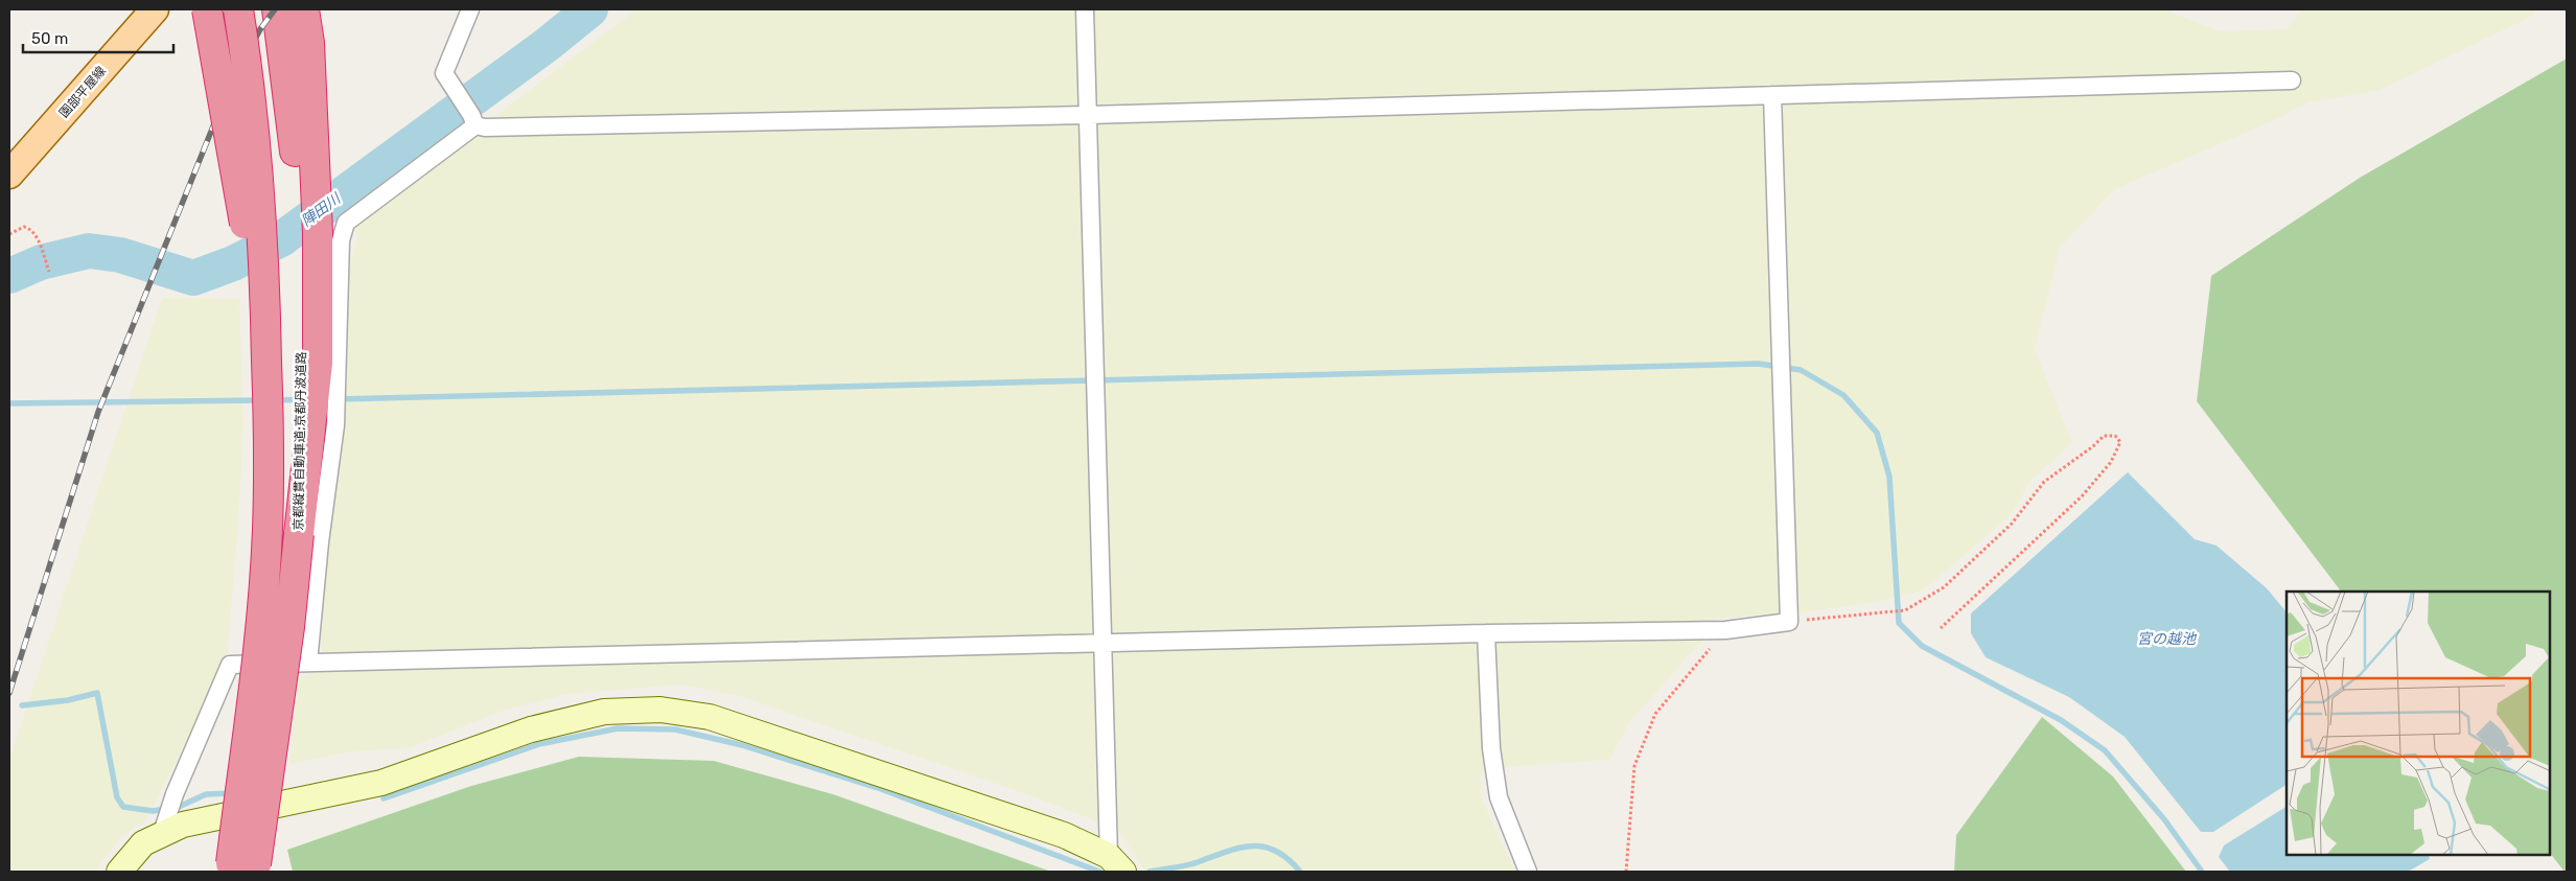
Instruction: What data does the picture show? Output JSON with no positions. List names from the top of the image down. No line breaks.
{"streets":{"highway":["京都縦貫自動車道;京都丹波道路"],"main road":["園部平屋線"]},"water":["陣田川","宮の越池"],"scale_bar":"50 m"}
